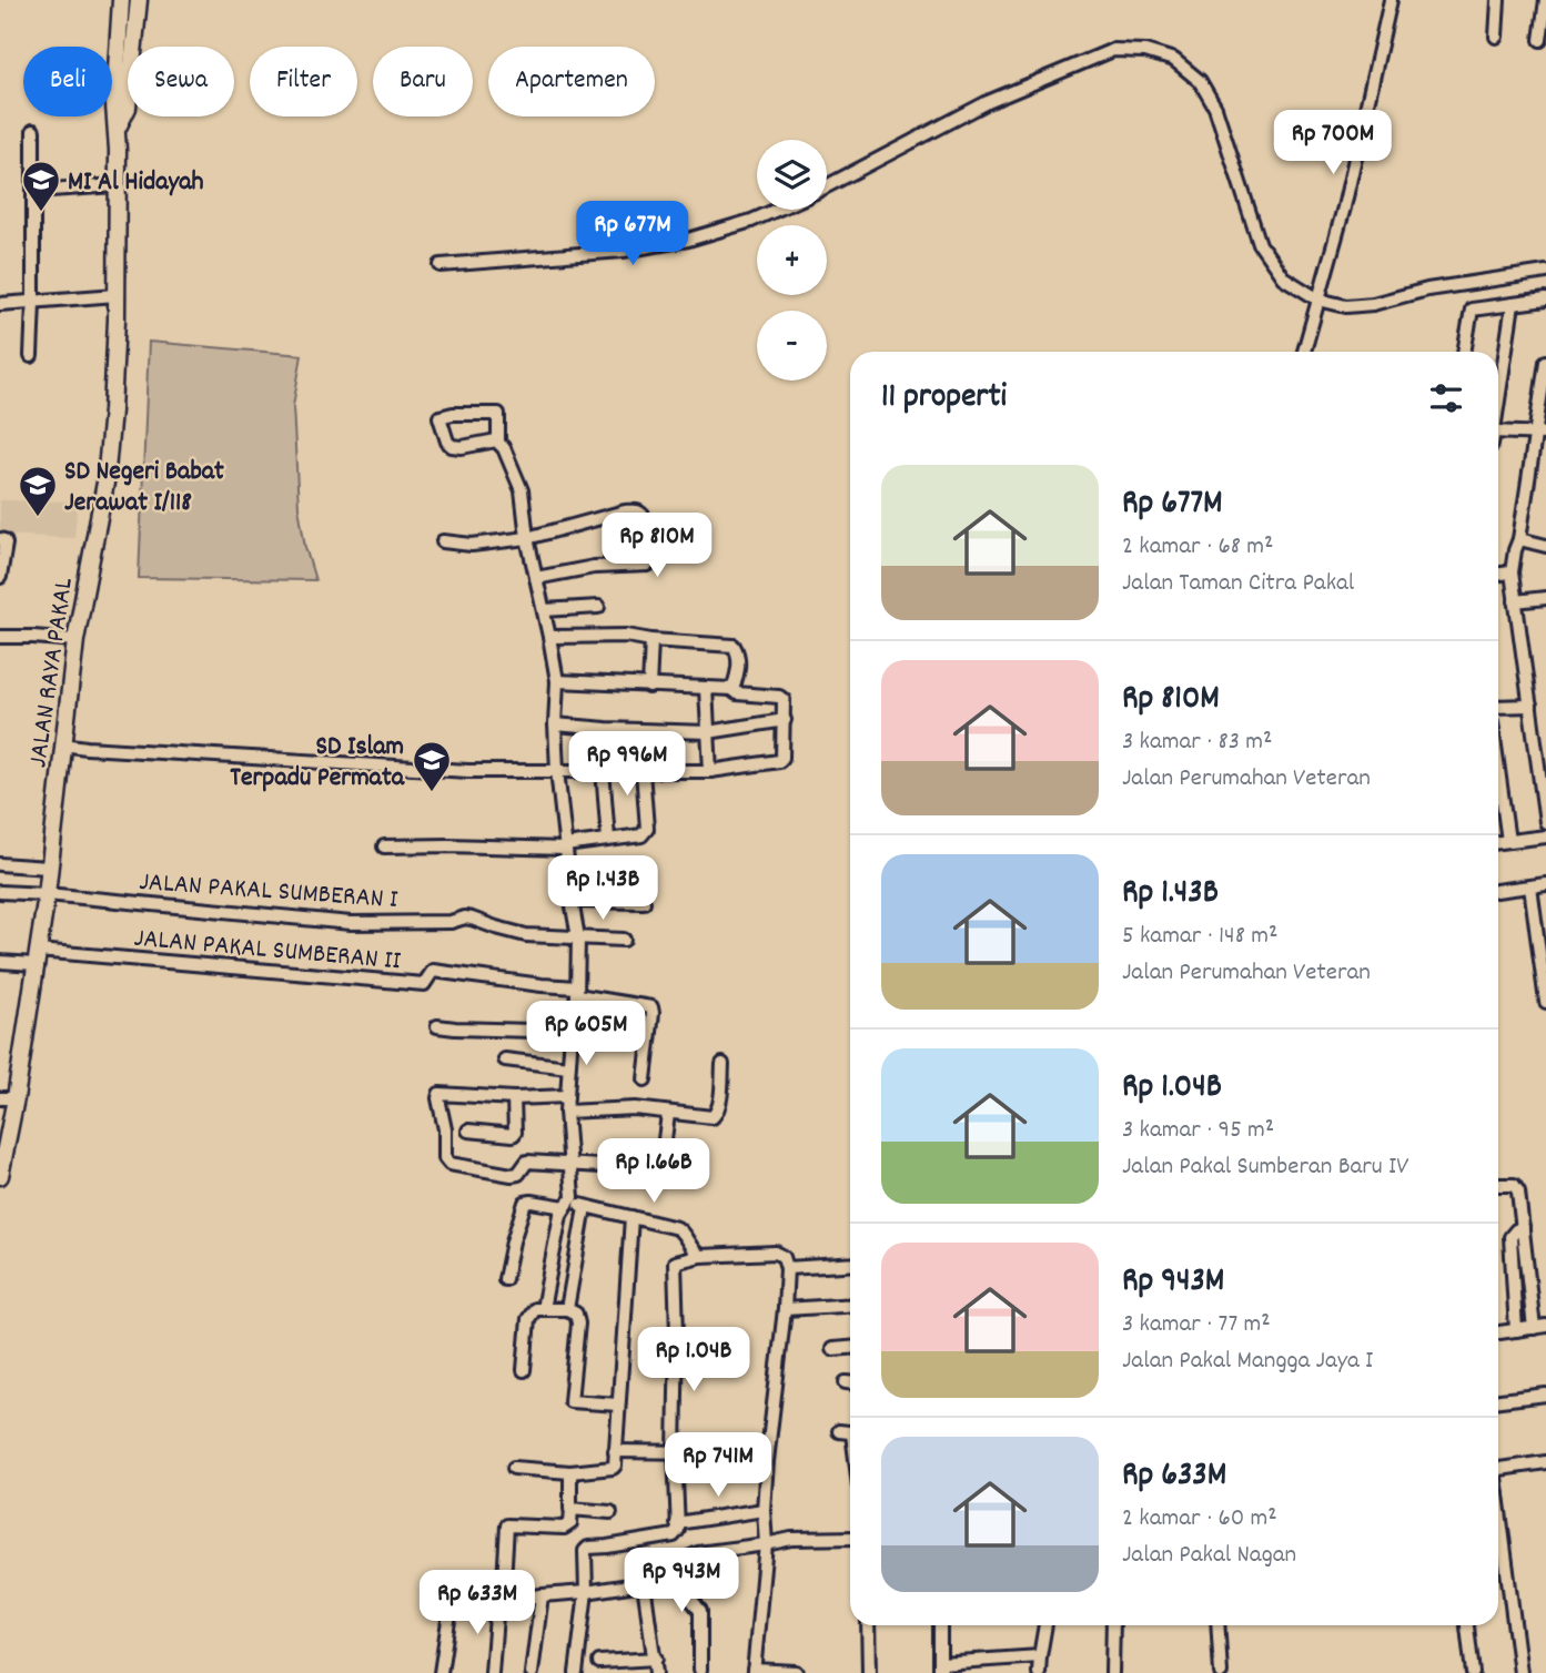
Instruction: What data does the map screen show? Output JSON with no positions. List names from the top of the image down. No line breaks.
{"streets":{"main road":["JALAN RAYA PAKAL"],"street":["JALAN PAKAL SUMBERAN I","JALAN PAKAL SUMBERAN II"]},"crossings":[["JALAN RAYA PAKAL","JALAN PAKAL SUMBERAN I"],["JALAN RAYA PAKAL","JALAN PAKAL SUMBERAN II"]],"places":{"school or university":["MI Al Hidayah","SD Negeri Babat Jerawat I/118","SD Islam Terpadu Permata"]},"page":{"chip":["Beli","Sewa","Filter","Baru","Apartemen"],"price":["Rp 700M","Rp 677M","Rp 810M","Rp 996M","Rp 1.43B","Rp 605M","Rp 1.66B","Rp 1.04B","Rp 741M","Rp 943M","Rp 633M"],"map_buttons":["+","−"],"heading":"11 properti","list":[{"name":"Rp 677M","note":"2 kamar · 68 m² · Jalan Taman Citra Pakal"},{"name":"Rp 810M","note":"3 kamar · 83 m² · Jalan Perumahan Veteran"},{"name":"Rp 1.43B","note":"5 kamar · 148 m² · Jalan Perumahan Veteran"},{"name":"Rp 1.04B","note":"3 kamar · 95 m² · Jalan Pakal Sumberan Baru IV"},{"name":"Rp 943M","note":"3 kamar · 77 m² · Jalan Pakal Mangga Jaya I"},{"name":"Rp 633M","note":"2 kamar · 60 m² · Jalan Pakal Nagan"}]}}
